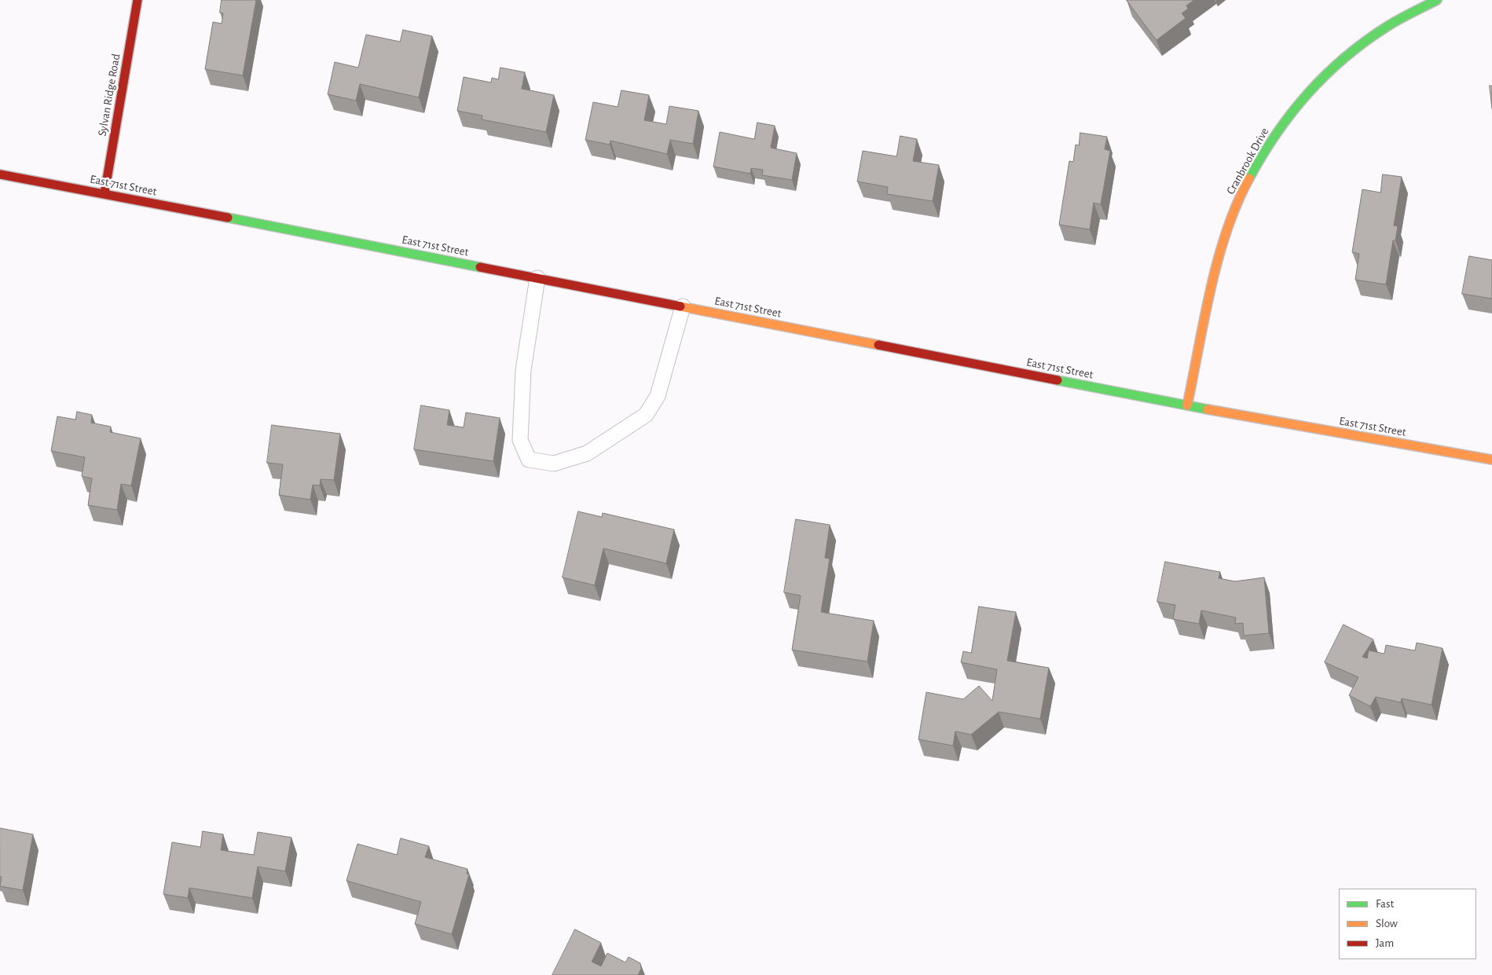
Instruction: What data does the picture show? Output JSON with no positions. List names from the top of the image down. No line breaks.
{"streets":{"main road":["Sylvan Ridge Road","Cranbrook Drive","East 71st Street"]},"crossings":[["Sylvan Ridge Road","East 71st Street"],["Cranbrook Drive","East 71st Street"]],"legend":["Fast","Slow","Jam"]}
